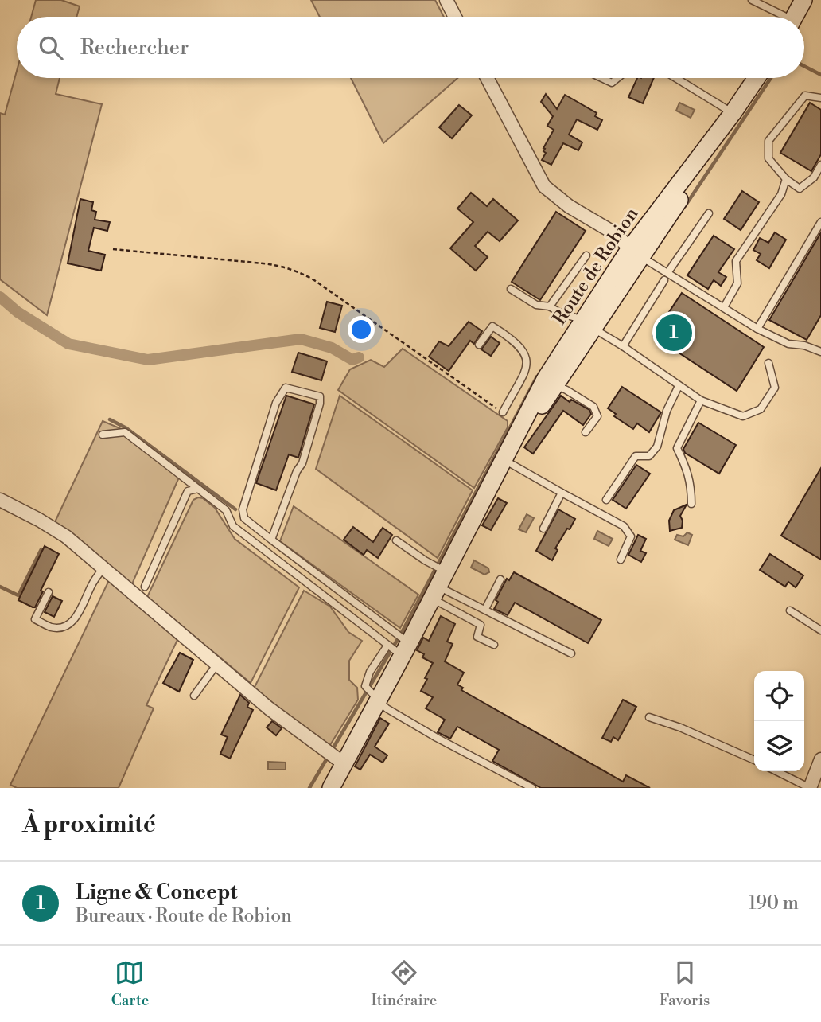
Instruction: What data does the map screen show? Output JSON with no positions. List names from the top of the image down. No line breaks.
{"streets":{"main road":["Route de Robion"]},"page":{"search":"Rechercher","pins":"1","heading":"À proximité","list":[{"mark":"1","name":"Ligne & Concept","note":"Bureaux · Route de Robion","value":"190 m"}],"nav":["Carte","Itinéraire","Favoris"]}}
